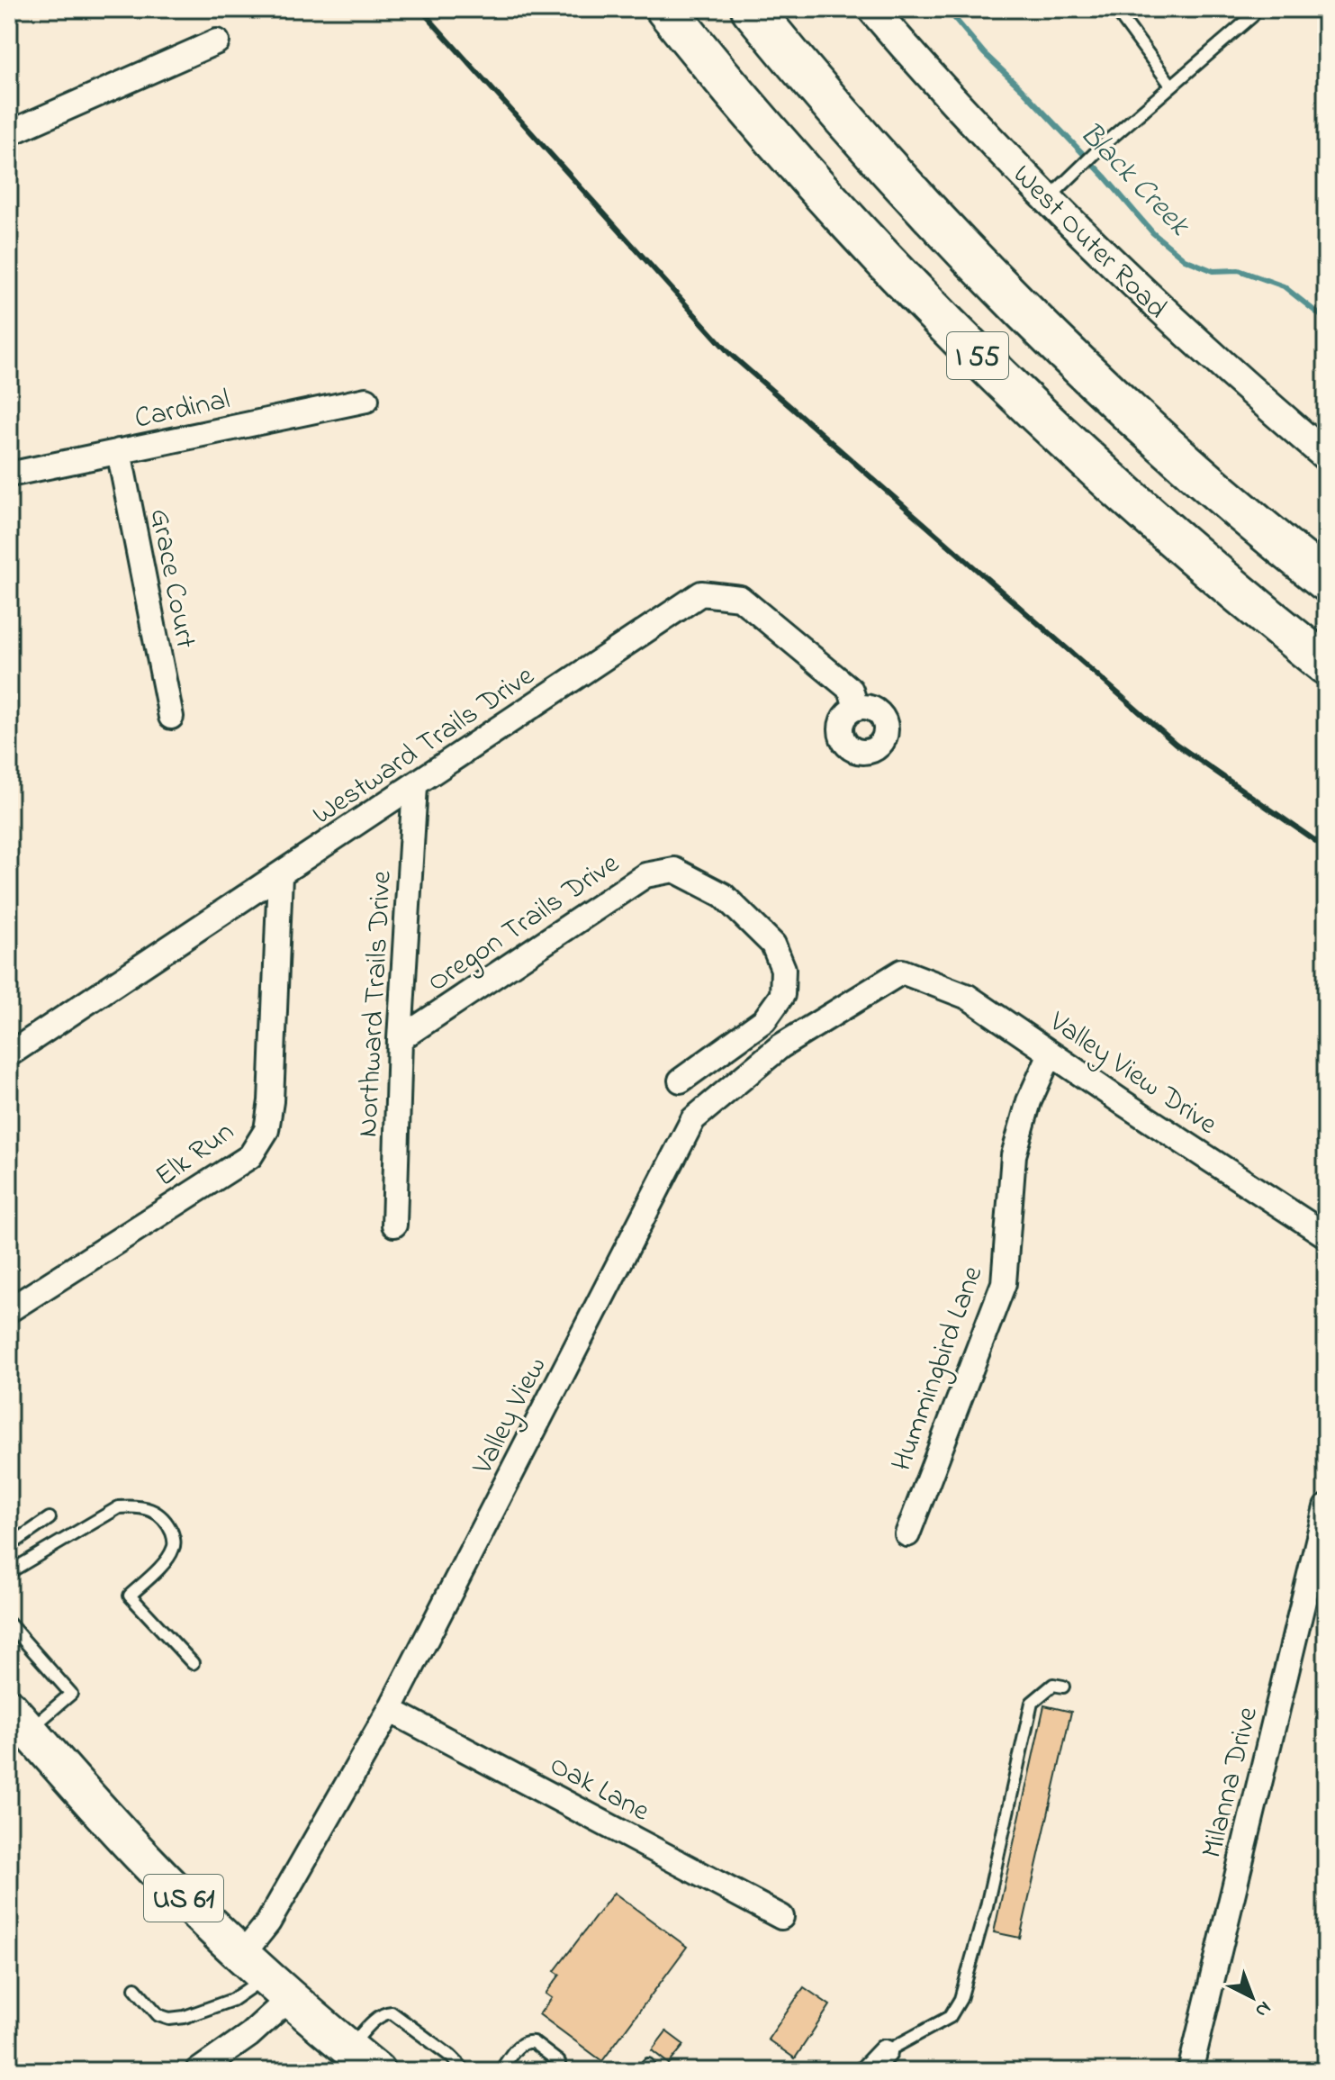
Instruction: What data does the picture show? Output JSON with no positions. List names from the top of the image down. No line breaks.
{"streets":{"highway":["I 55"],"main road":["US 61"],"street":["West Outer Road","Cardinal","Grace Court","Westward Trails Drive","Oregon Trails Drive","Northward Trails Drive","Valley View Drive","Elk Run","Hummingbird Lane","Valley View","Milanna Drive","Oak Lane"]},"crossings":[["Cardinal","Grace Court"],["Westward Trails Drive","Northward Trails Drive"],["Westward Trails Drive","Elk Run"],["Oregon Trails Drive","Northward Trails Drive"],["Valley View Drive","Hummingbird Lane"],["Valley View Drive","Valley View"],["Valley View","Oak Lane"],["Valley View","US 61"]],"water":["Black Creek"],"north":"bottom right"}
